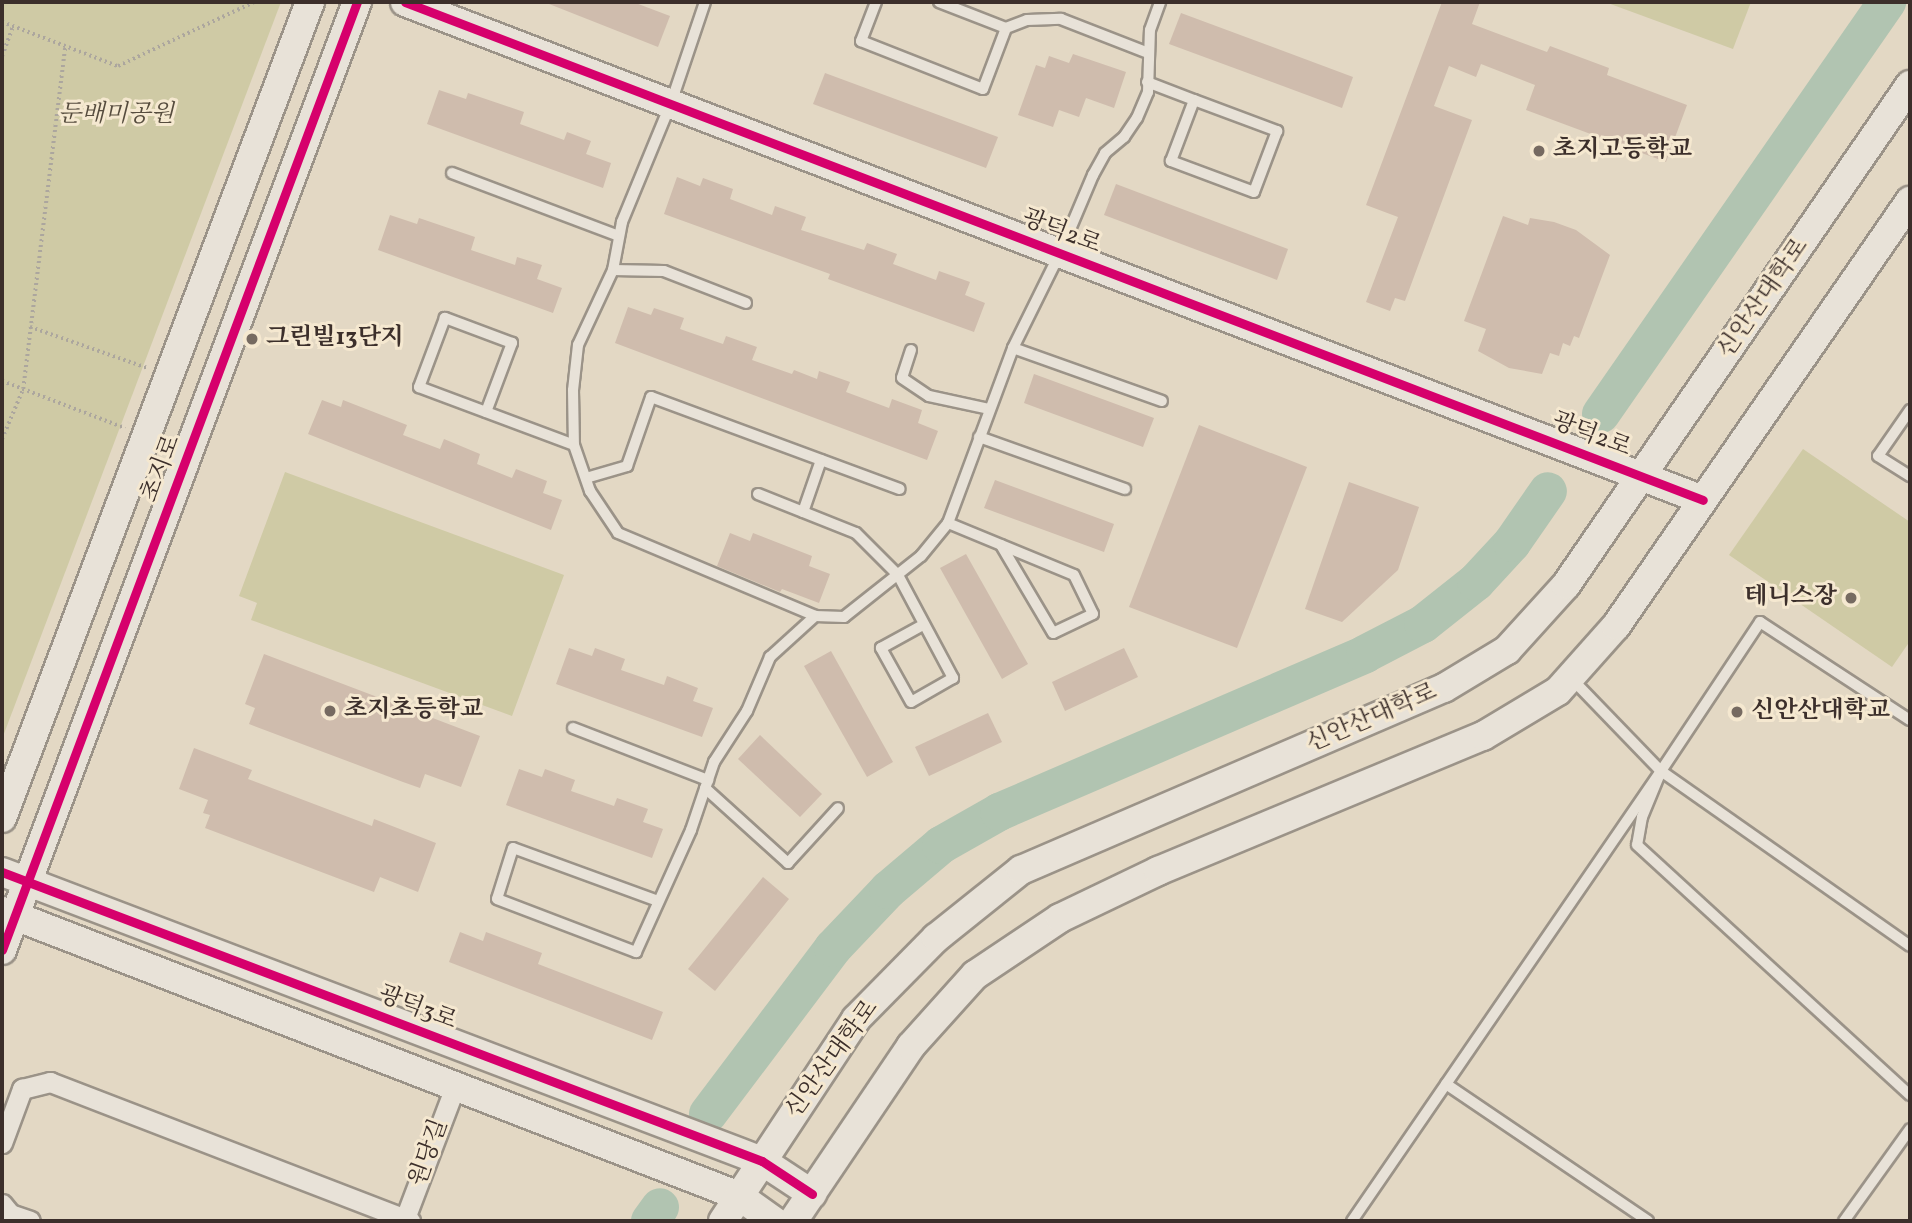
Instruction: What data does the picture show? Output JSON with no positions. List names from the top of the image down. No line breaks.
{"streets":{"street":["광덕2로","신안산대학로","초지로","광덕3로","원당길"]},"crossings":[["광덕2로","신안산대학로"],["신안산대학로","광덕3로"],["초지로","광덕3로"]],"parks":["둔배미공원"],"places":["초지고등학교","그린빌13단지","테니스장","초지초등학교","신안산대학교"]}
